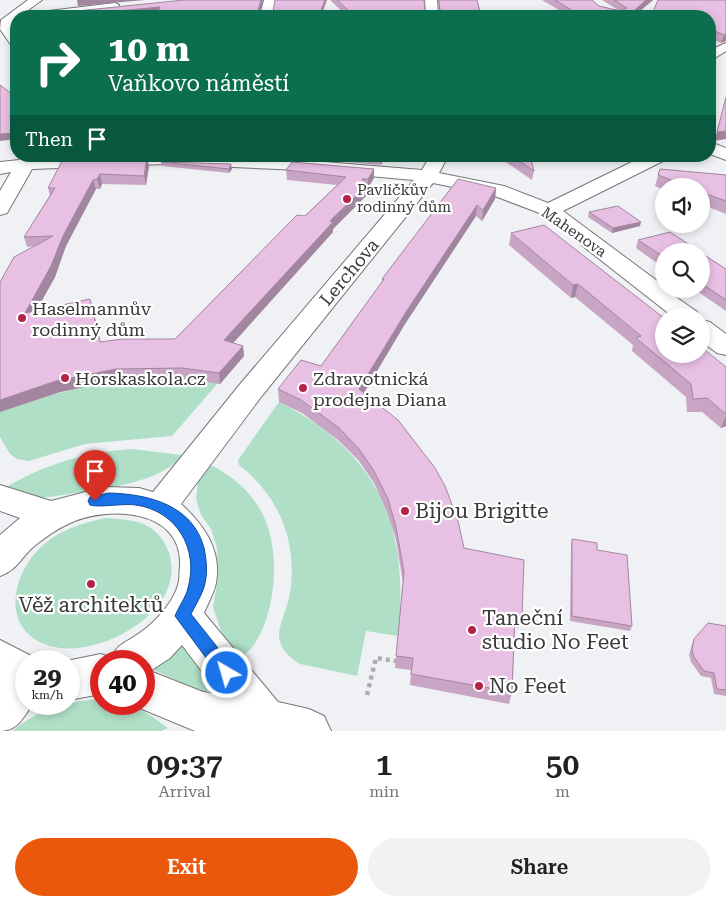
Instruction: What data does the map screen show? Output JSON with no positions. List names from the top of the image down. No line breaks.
{"streets":{"street":["Mahenova","Lerchova"]},"crossings":[["Mahenova","Lerchova"]],"places":["Pavlíčkův rodinný dům","Haselmannův rodinný dům","Horskaskola.cz","Zdravotnická prodejna Diana","Bijou Brigitte","Věž architektů","Taneční studio No Feet","No Feet"],"page":{"turn":["10 m","Vaňkovo náměstí"],"then":"Then","speed":"29 km/h","limit":"40","eta":["09:37","Arrival","1","min","50","m"],"buttons":["Exit","Share"]}}
